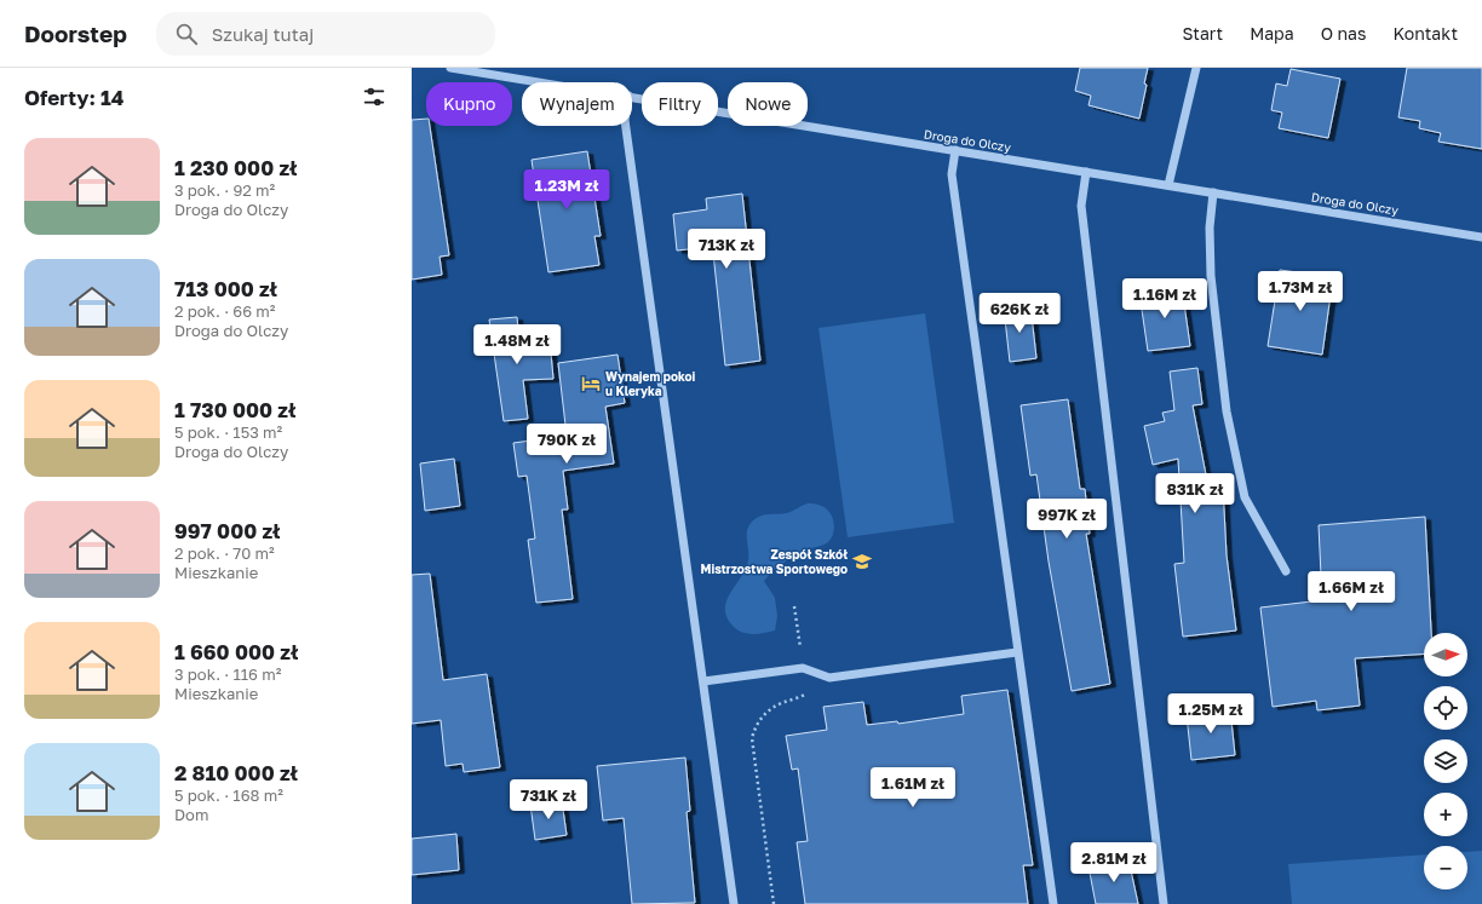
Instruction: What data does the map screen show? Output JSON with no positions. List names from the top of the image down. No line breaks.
{"streets":{"street":["Droga do Olczy"]},"places":{"hotel":["Wynajem pokoi u Kleryka"],"school or university":["Zespół Szkół Mistrzostwa Sportowego"]},"north":"right","page":{"header":"Doorstep","search":"Szukaj tutaj","nav":["Start","Mapa","O nas","Kontakt"],"heading":"Oferty: 14","chip":["Kupno","Wynajem","Filtry","Nowe"],"list":[{"name":"1 230 000 zł","note":"3 pok. · 92 m² · Droga do Olczy"},{"name":"713 000 zł","note":"2 pok. · 66 m² · Droga do Olczy"},{"name":"1 730 000 zł","note":"5 pok. · 153 m² · Droga do Olczy"},{"name":"997 000 zł","note":"2 pok. · 70 m² · Mieszkanie"},{"name":"1 660 000 zł","note":"3 pok. · 116 m² · Mieszkanie"},{"name":"2 810 000 zł","note":"5 pok. · 168 m² · Dom"}],"price":["1.23M zł","713K zł","1.73M zł","1.16M zł","626K zł","1.48M zł","790K zł","831K zł","997K zł","1.66M zł","1.25M zł","1.61M zł","731K zł","2.81M zł"],"map_buttons":["+","−"]}}
